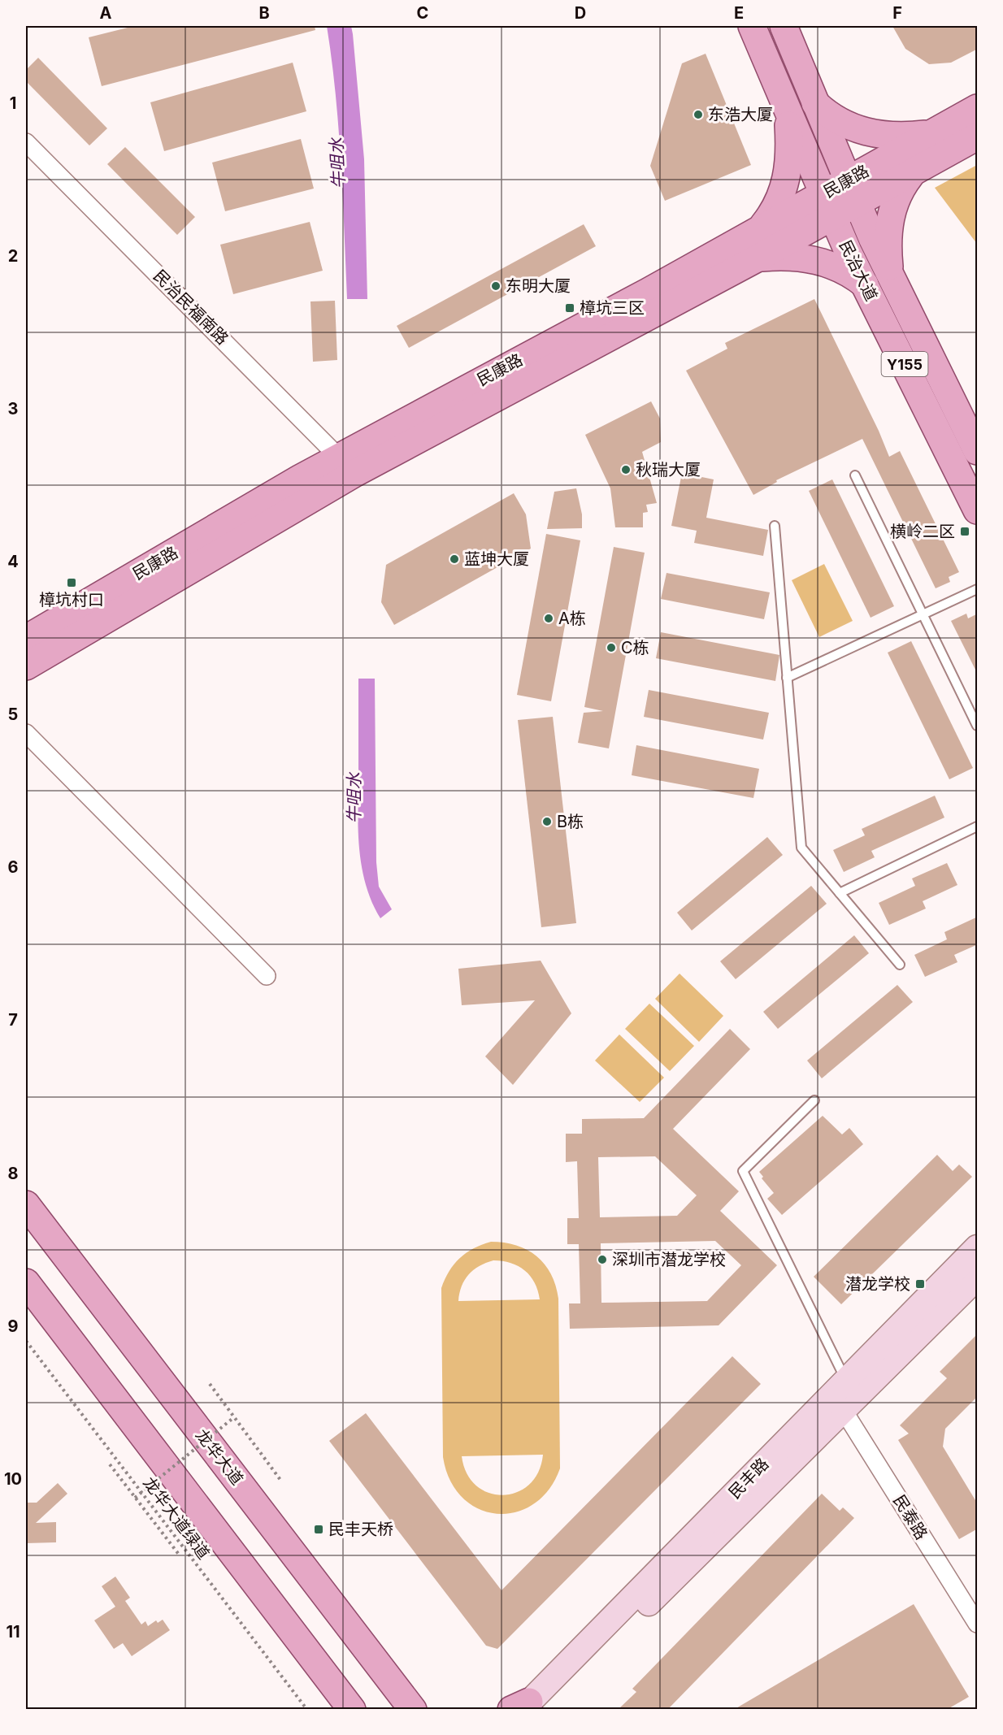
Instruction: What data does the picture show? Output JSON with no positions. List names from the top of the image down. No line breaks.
{"streets":{"main road":["民康路","民治大道","Y155","龙华大道","民丰路"],"street":["民治民福南路","民泰路"],"path":["龙华大道绿道"]},"crossings":[["民康路","民治大道"],["民康路","民治民福南路"],["民丰路","民泰路"]],"water":["牛咀水"],"places":{"other":["东浩大厦","东明大厦","秋瑞大厦","蓝坤大厦","A栋","C栋","B栋","深圳市潜龙学校"],"transit":["樟坑三区","横岭二区","樟坑村口","潜龙学校","民丰天桥"]},"grid":{"columns":["A","B","C","D","E","F"],"rows":["1","2","3","4","5","6","7","8","9","10","11"]}}
